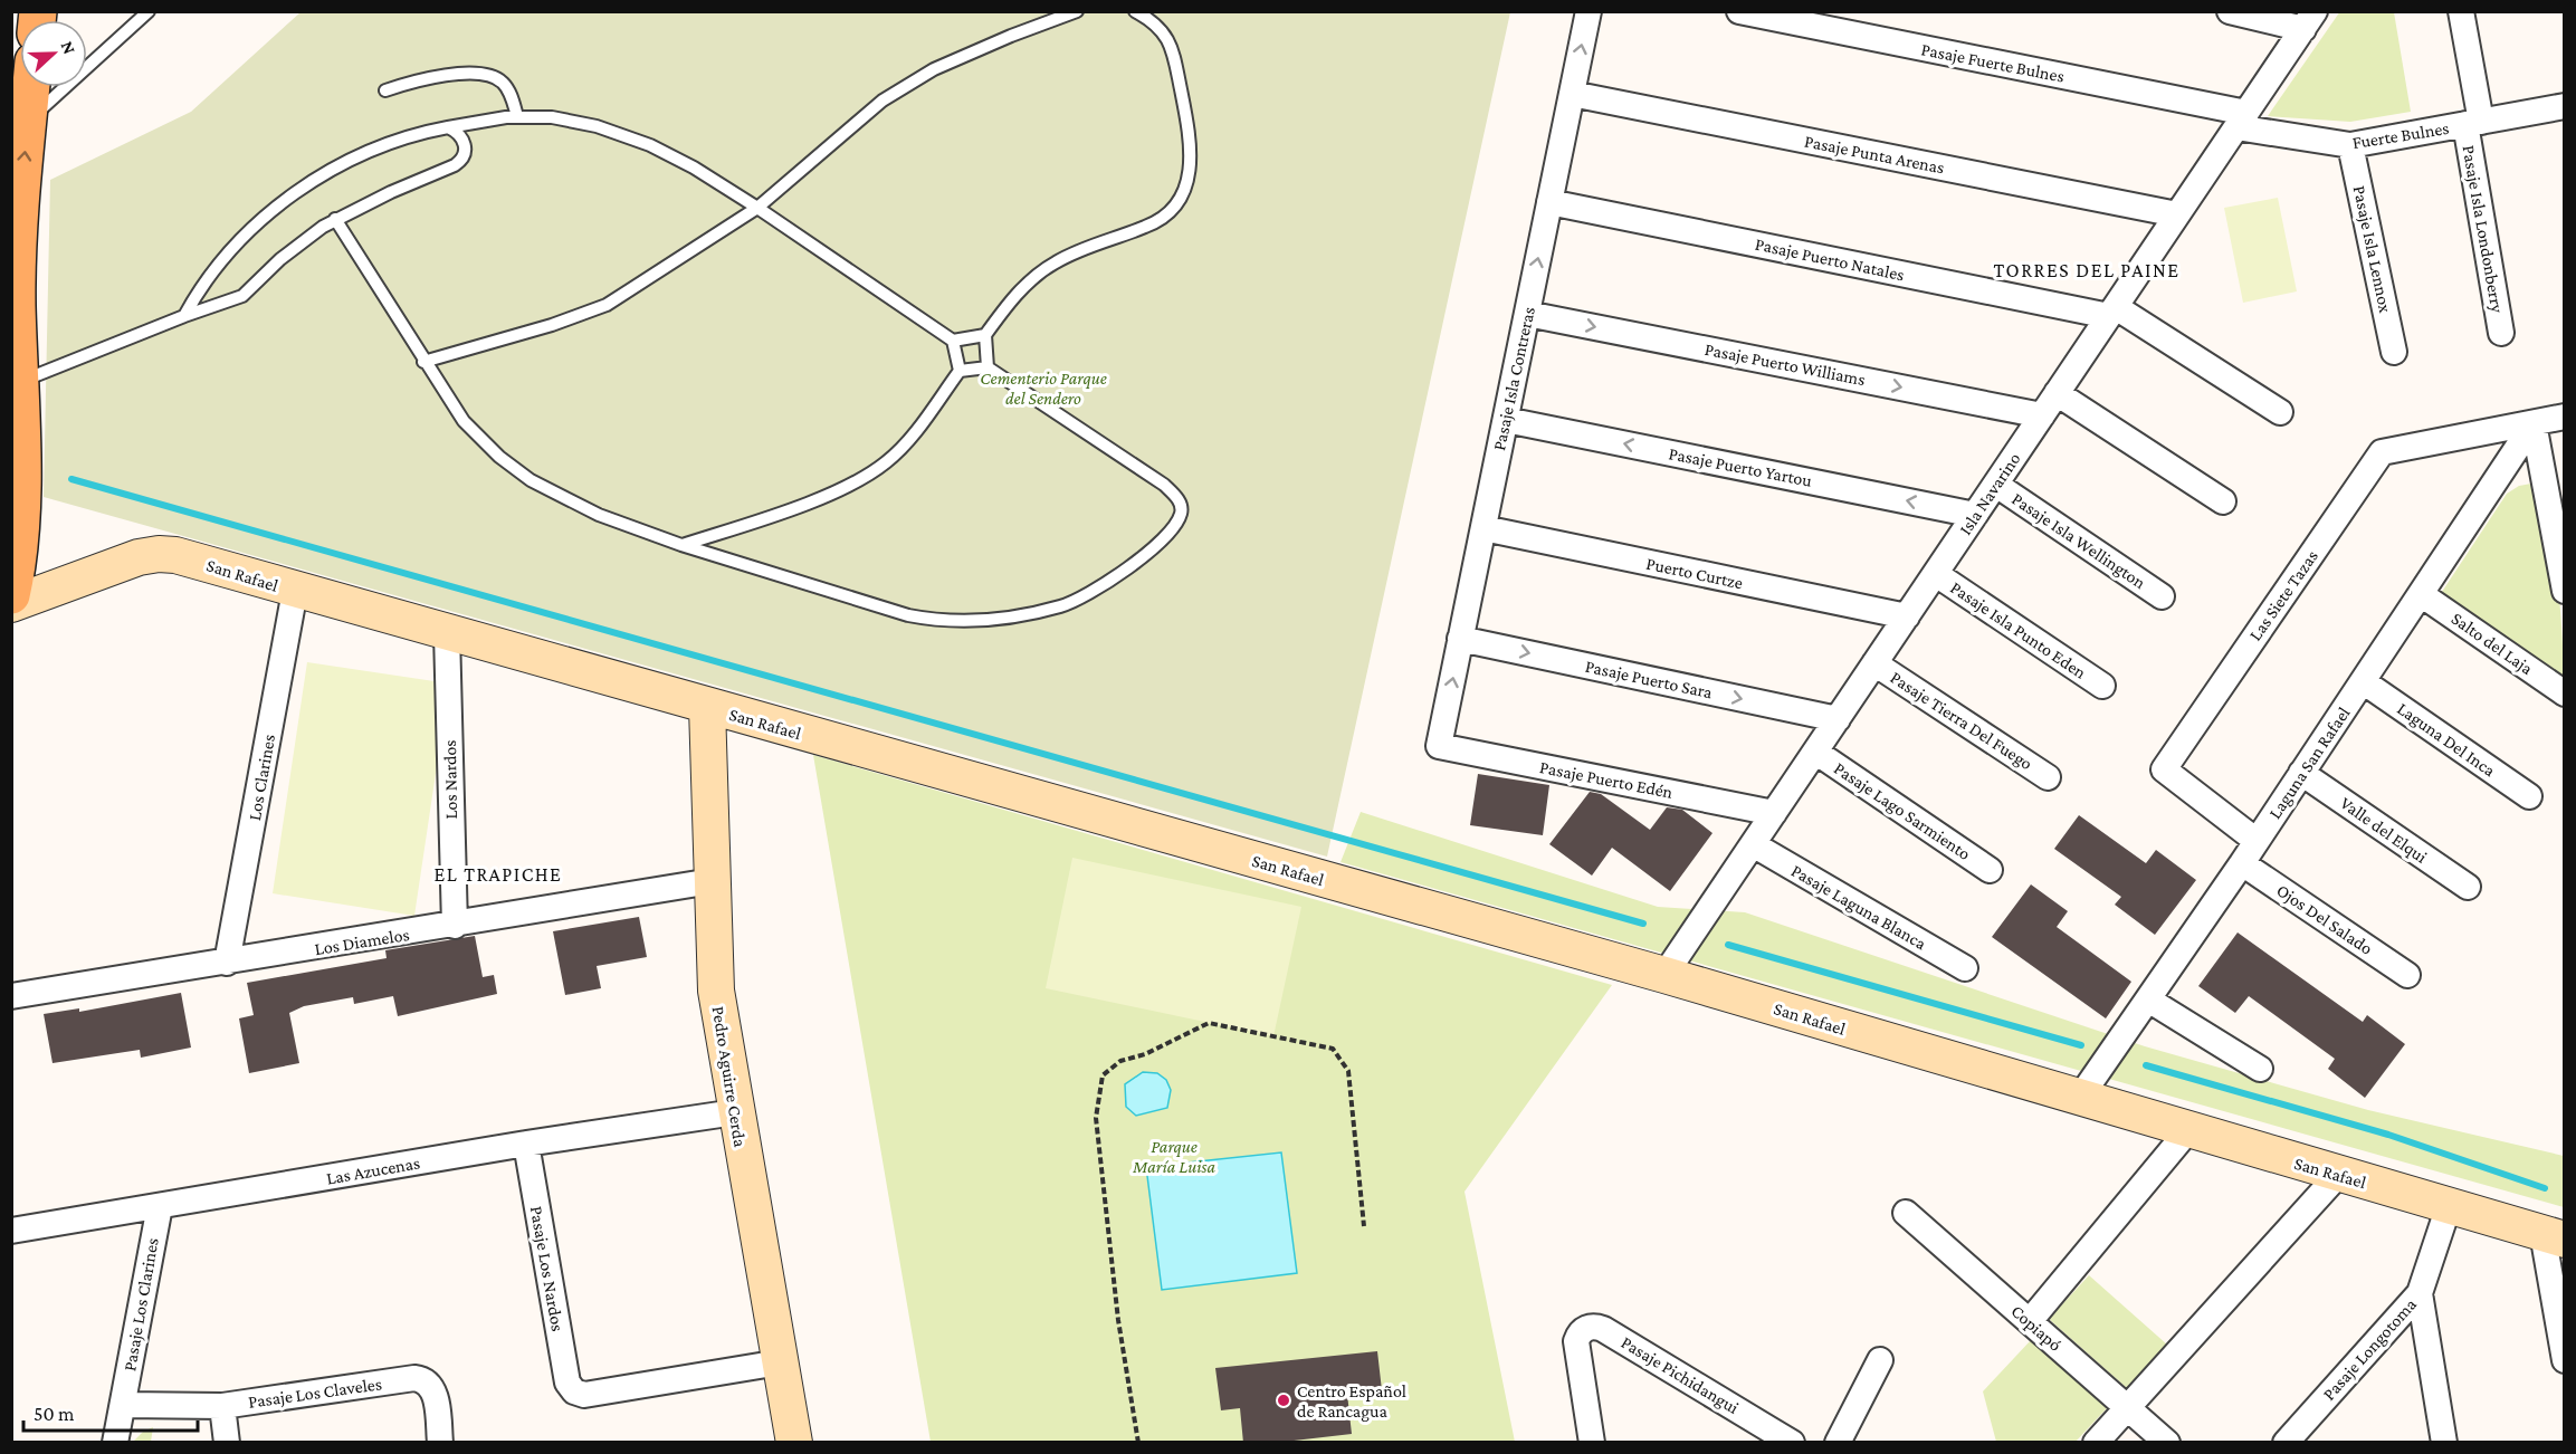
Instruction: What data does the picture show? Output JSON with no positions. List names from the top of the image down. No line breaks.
{"streets":{"street":["Pasaje Fuerte Bulnes","Fuerte Bulnes","Pasaje Punta Arenas","Pasaje Isla Londonberry","Pasaje Isla Lennox","Pasaje Puerto Natales","Pasaje Puerto Williams","Pasaje Isla Contreras","Pasaje Puerto Yartou","Isla Navarino","Pasaje Isla Wellington","Puerto Curtze","San Rafael","Las Siete Tazas","Pasaje Isla Punto Eden","Salto del Laja","Pasaje Puerto Sara","Pasaje Tierra Del Fuego","Laguna Del Inca","Laguna San Rafael","Los Clarines","Los Nardos","Pasaje Puerto Edén","Pasaje Lago Sarmiento","Valle del Elqui","Pasaje Laguna Blanca","Ojos Del Salado","Los Diamelos","Pedro Aguirre Cerda","Las Azucenas","Pasaje Los Nardos","Pasaje Los Clarines","Copiapó","Pasaje Longotoma","Pasaje Pichidangui","Pasaje Los Claveles"]},"crossings":[["Pasaje Fuerte Bulnes","Fuerte Bulnes"],["Pasaje Fuerte Bulnes","Isla Navarino"],["Fuerte Bulnes","Pasaje Isla Londonberry"],["Fuerte Bulnes","Pasaje Isla Lennox"],["Fuerte Bulnes","Isla Navarino"],["Pasaje Punta Arenas","Pasaje Isla Contreras"],["Pasaje Punta Arenas","Isla Navarino"],["Pasaje Puerto Natales","Pasaje Isla Contreras"],["Pasaje Puerto Natales","Isla Navarino"],["Pasaje Puerto Williams","Pasaje Isla Contreras"],["Pasaje Puerto Williams","Isla Navarino"],["Pasaje Isla Contreras","Pasaje Puerto Yartou"],["Pasaje Isla Contreras","Puerto Curtze"],["Pasaje Isla Contreras","Pasaje Puerto Sara"],["Pasaje Isla Contreras","Pasaje Puerto Edén"],["Pasaje Puerto Yartou","Isla Navarino"],["Isla Navarino","Pasaje Isla Wellington"],["Isla Navarino","Puerto Curtze"],["Isla Navarino","San Rafael"],["Isla Navarino","Pasaje Isla Punto Eden"],["Isla Navarino","Pasaje Puerto Sara"],["Isla Navarino","Pasaje Tierra Del Fuego"],["Isla Navarino","Pasaje Puerto Edén"],["Isla Navarino","Pasaje Lago Sarmiento"],["Isla Navarino","Pasaje Laguna Blanca"],["San Rafael","Laguna San Rafael"],["San Rafael","Los Clarines"],["San Rafael","Los Nardos"],["San Rafael","Pedro Aguirre Cerda"],["San Rafael","Pasaje Longotoma"],["Las Siete Tazas","Laguna San Rafael"],["Salto del Laja","Laguna San Rafael"],["Laguna Del Inca","Laguna San Rafael"],["Laguna San Rafael","Valle del Elqui"],["Laguna San Rafael","Ojos Del Salado"],["Los Clarines","Los Diamelos"],["Los Nardos","Los Diamelos"],["Los Diamelos","Pedro Aguirre Cerda"],["Pedro Aguirre Cerda","Las Azucenas"],["Pedro Aguirre Cerda","Pasaje Los Nardos"],["Las Azucenas","Pasaje Los Nardos"],["Las Azucenas","Pasaje Los Clarines"],["Pasaje Los Clarines","Pasaje Los Claveles"]],"one_way":["Pasaje Puerto Williams","Pasaje Isla Contreras","Pasaje Puerto Yartou","Pasaje Puerto Sara"],"districts":["TORRES DEL PAINE","EL TRAPICHE"],"parks":["Cementerio Parque del Sendero","Parque María Luisa"],"places":["Centro Español de Rancagua"],"scale_bar":"50 m","north":"right"}
